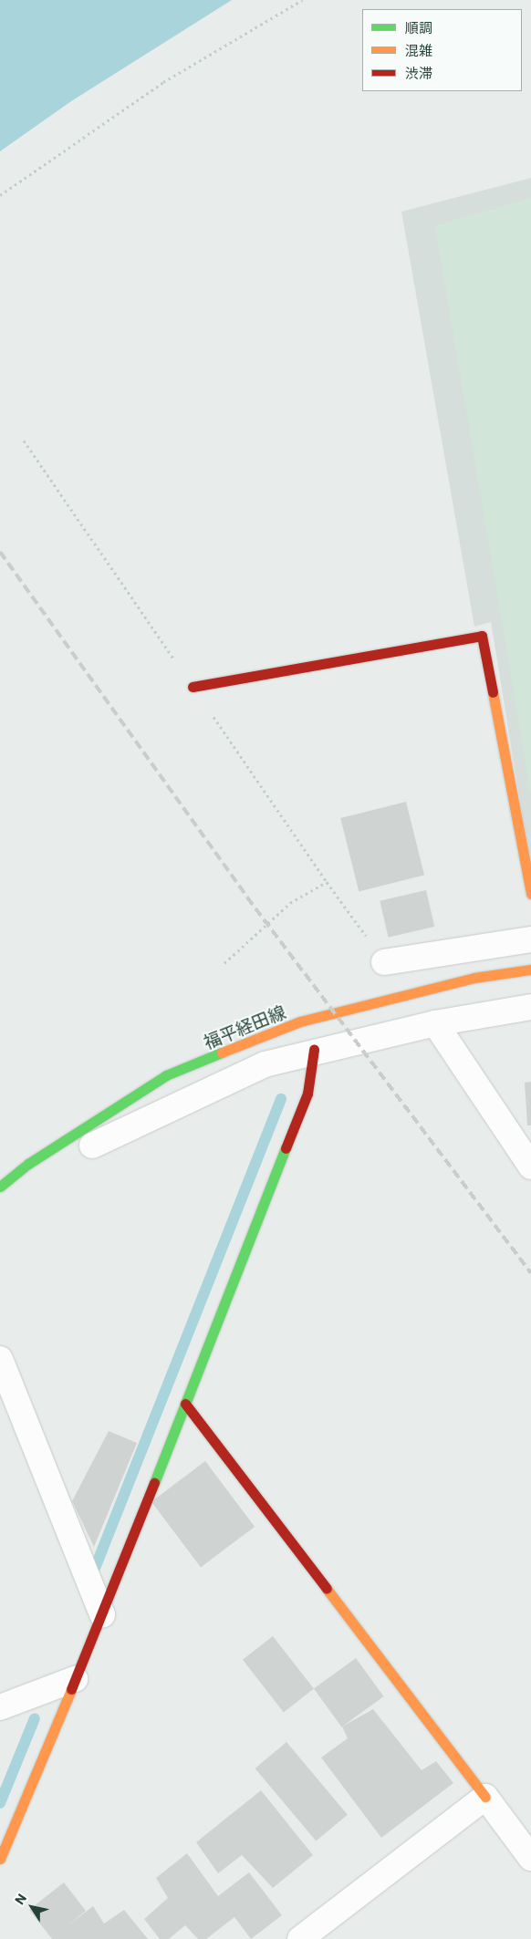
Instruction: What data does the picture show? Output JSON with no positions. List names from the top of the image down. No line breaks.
{"streets":{"street":["福平経田線"]},"legend":["順調","混雑","渋滞"],"north":"top left"}
